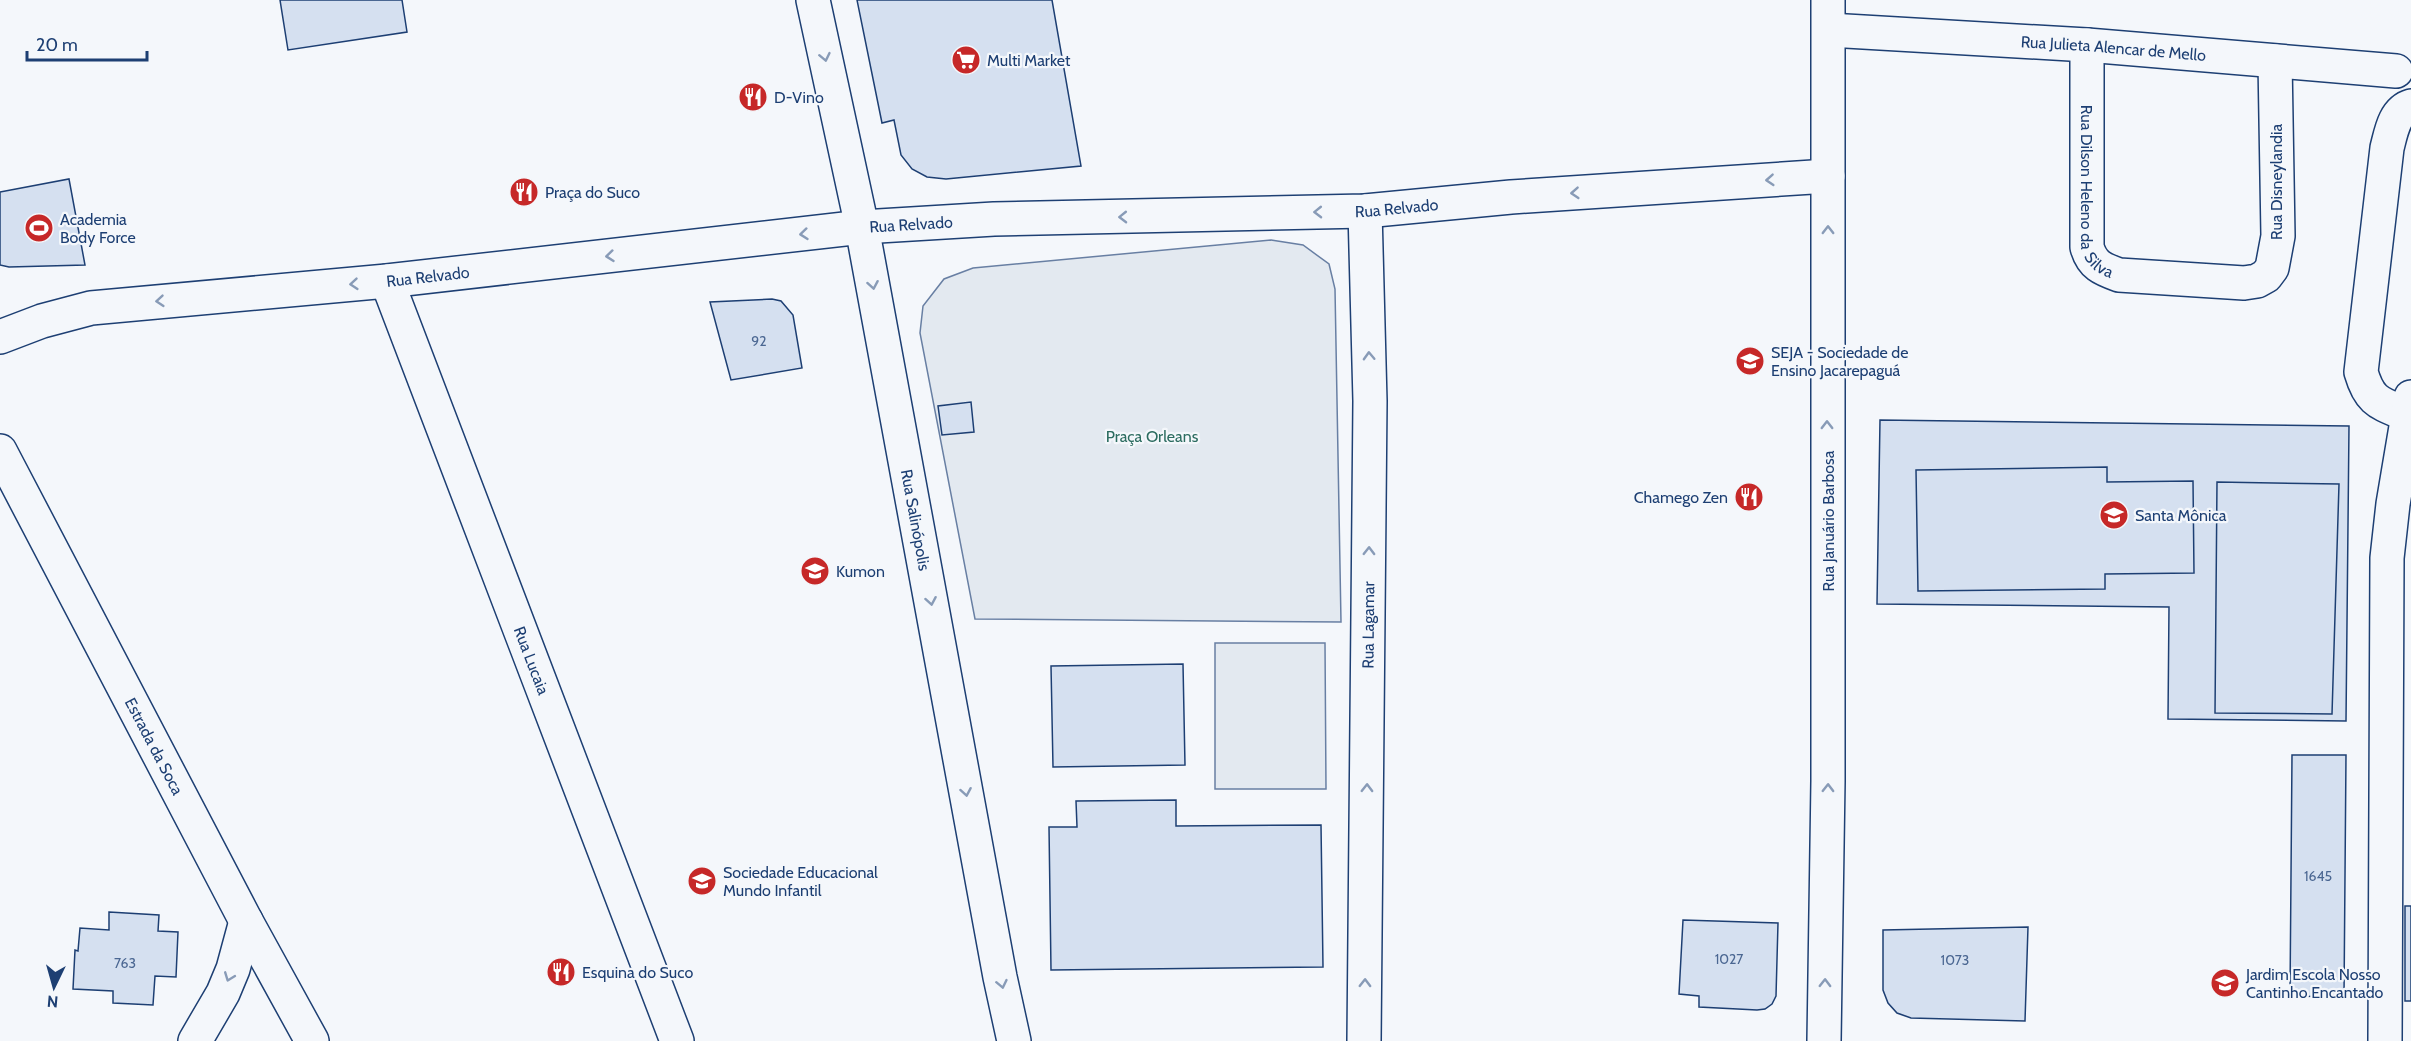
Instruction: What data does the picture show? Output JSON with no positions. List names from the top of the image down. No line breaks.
{"streets":{"street":["Rua Julieta Alencar de Mello","Rua Disneylandia","Rua Dilson Heleno da Silva","Rua Relvado","Rua Salinópolis","Rua Januário Barbosa","Rua Lagamar","Rua Lucaia","Estrada da Soca"]},"crossings":[["Rua Julieta Alencar de Mello","Rua Disneylandia"],["Rua Julieta Alencar de Mello","Rua Dilson Heleno da Silva"],["Rua Julieta Alencar de Mello","Rua Januário Barbosa"],["Rua Disneylandia","Rua Dilson Heleno da Silva"],["Rua Relvado","Rua Salinópolis"],["Rua Relvado","Rua Januário Barbosa"],["Rua Relvado","Rua Lagamar"],["Rua Relvado","Rua Lucaia"]],"one_way":["Rua Relvado","Rua Salinópolis","Rua Januário Barbosa","Rua Lagamar"],"parks":["Praça Orleans"],"places":{"supermarket":["Multi Market"],"restaurant":["D-Vino","Praça do Suco","Chamego Zen","Esquina do Suco"],"sports":["Academia Body Force"],"school or university":["SEJA - Sociedade de Ensino Jacarepaguá","Santa Mônica","Kumon","Sociedade Educacional Mundo Infantil","Jardim Escola Nosso Cantinho Encantado"]},"house_numbers":["92","1645","1027","1073","763"],"scale_bar":"20 m","north":"bottom"}
